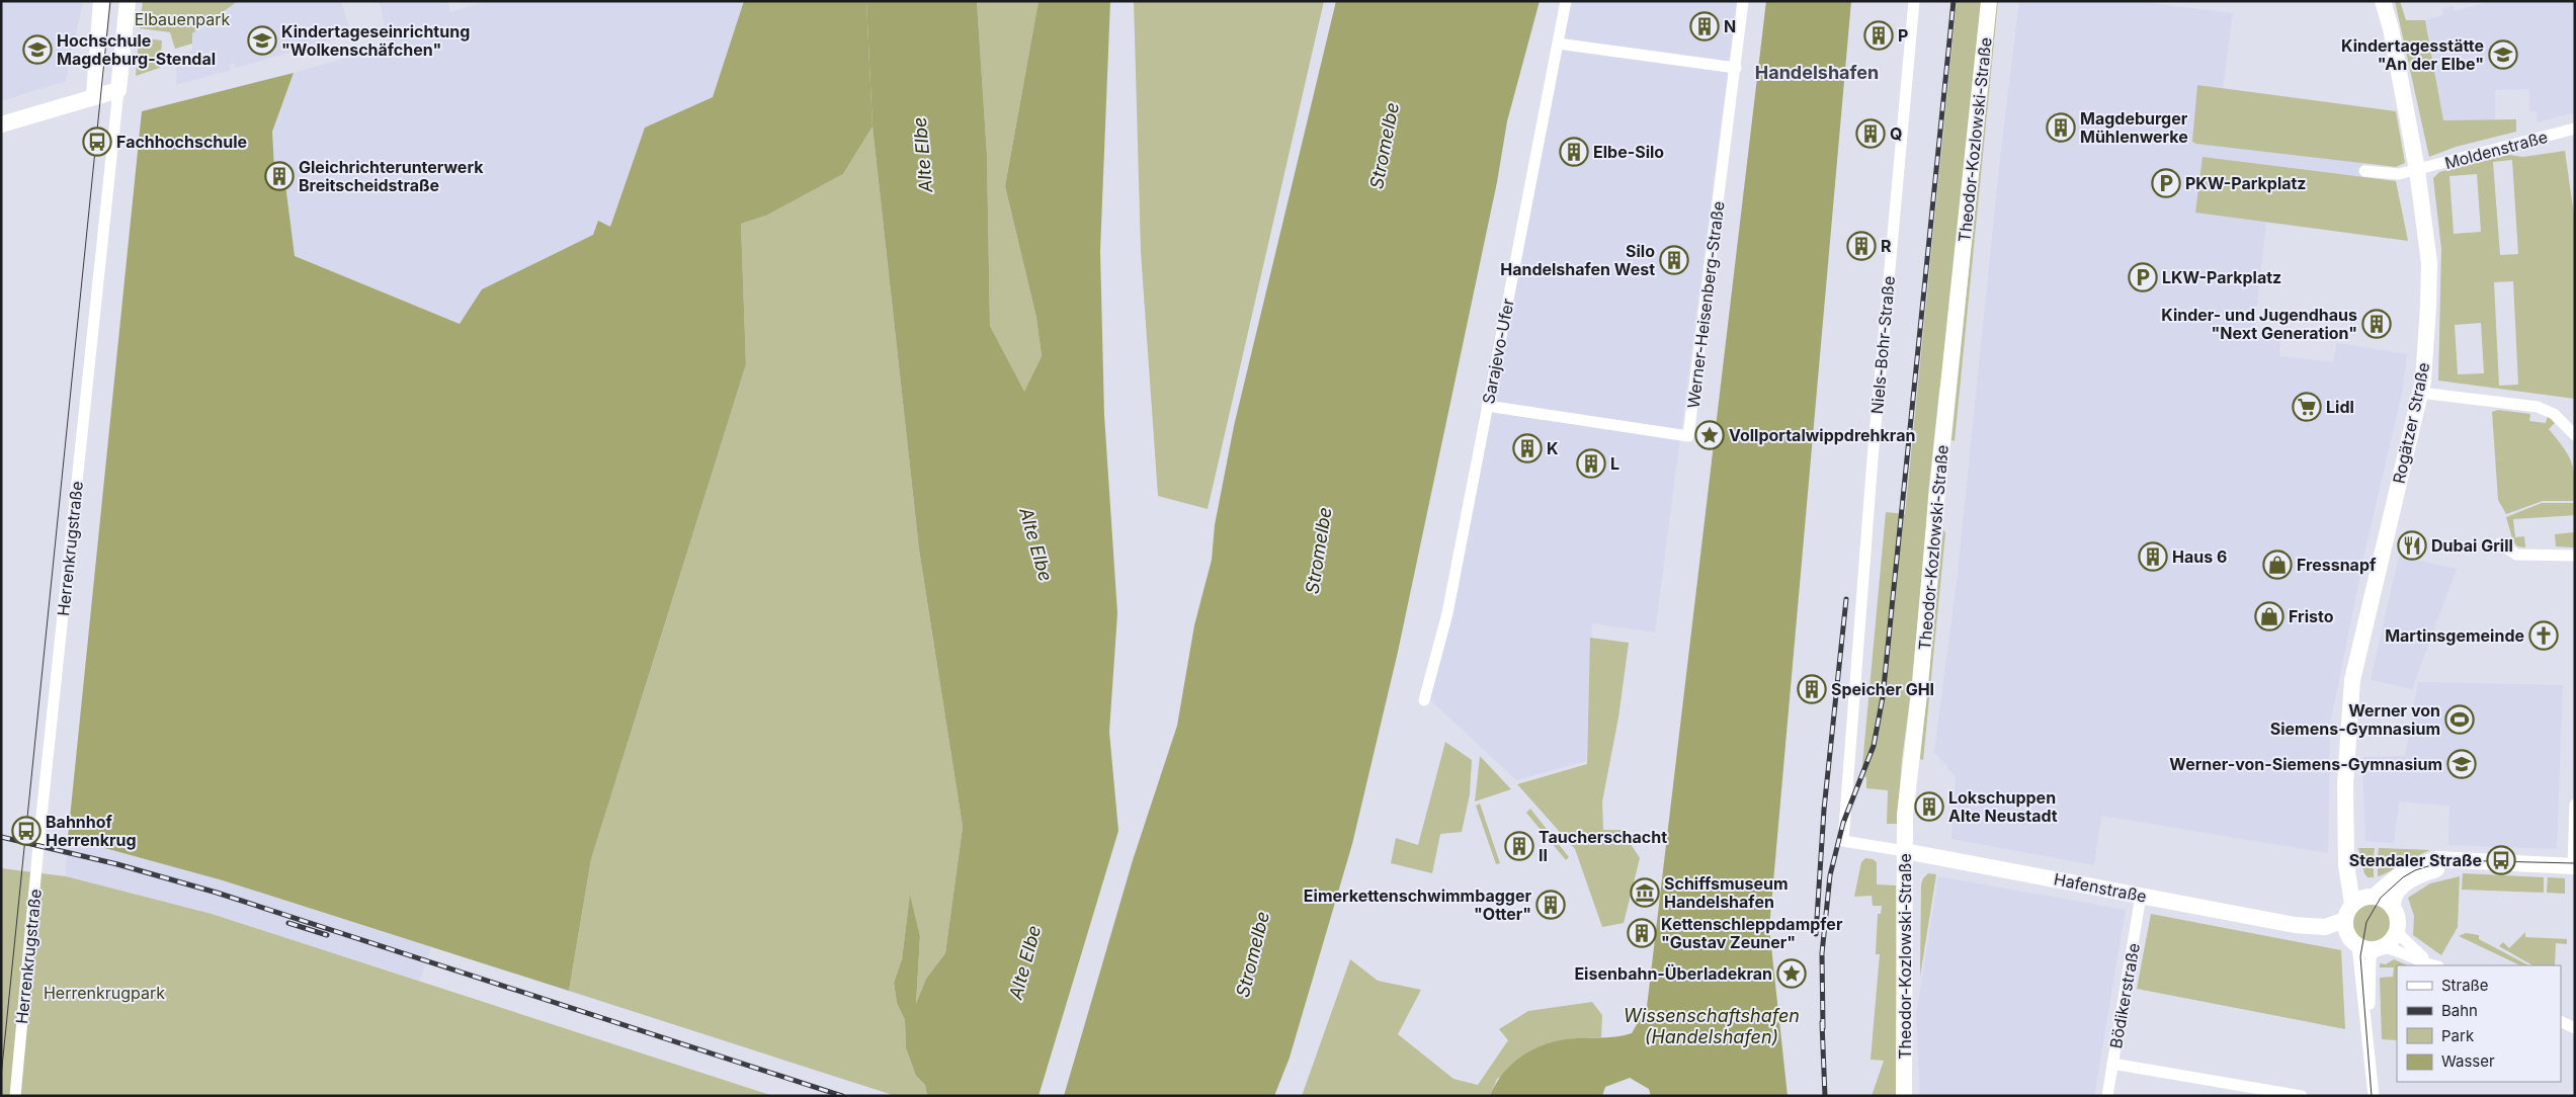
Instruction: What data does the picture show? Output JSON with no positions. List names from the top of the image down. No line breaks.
{"streets":{"street":["Theodor-Kozlowski-Straße","Moldenstraße","Werner-Heisenberg-Straße","Niels-Bohr-Straße","Sarajevo-Ufer","Rogätzer Straße","Herrenkrugstraße","Hafenstraße","Bödikerstraße"]},"crossings":[["Theodor-Kozlowski-Straße","Niels-Bohr-Straße"],["Theodor-Kozlowski-Straße","Hafenstraße"],["Moldenstraße","Rogätzer Straße"],["Werner-Heisenberg-Straße","Sarajevo-Ufer"],["Niels-Bohr-Straße","Hafenstraße"],["Rogätzer Straße","Hafenstraße"],["Hafenstraße","Bödikerstraße"]],"districts":["Handelshafen"],"water":["Stromelbe","Alte Elbe","Wissenschaftshafen (Handelshafen)"],"parks":["Elbauenpark","Herrenkrugpark"],"places":{"building":["N","P","Magdeburger Mühlenwerke","Q","Elbe-Silo","Gleichrichterunterwerk Breitscheidstraße","R","Silo Handelshafen West","Kinder- und Jugendhaus \"Next Generation\"","K","L","Haus 6","Speicher GHI","Lokschuppen Alte Neustadt","Taucherschacht II","Eimerkettenschwimmbagger \"Otter\"","Kettenschleppdampfer \"Gustav Zeuner\""],"school or university":["Kindertageseinrichtung \"Wolkenschäfchen\"","Hochschule Magdeburg-Stendal","Kindertagesstätte \"An der Elbe\"","Werner-von-Siemens-Gymnasium"],"bus stop":["Fachhochschule","Bahnhof Herrenkrug","Stendaler Straße"],"parking":["PKW-Parkplatz","LKW-Parkplatz"],"supermarket":["Lidl"],"place":["Vollportalwippdrehkran","Eisenbahn-Überladekran"],"restaurant":["Dubai Grill"],"shop":["Fressnapf","Fristo"],"church":["Martinsgemeinde"],"sports":["Werner von Siemens-Gymnasium"],"museum":["Schiffsmuseum Handelshafen"]},"legend":["Straße","Bahn","Park","Wasser"]}
